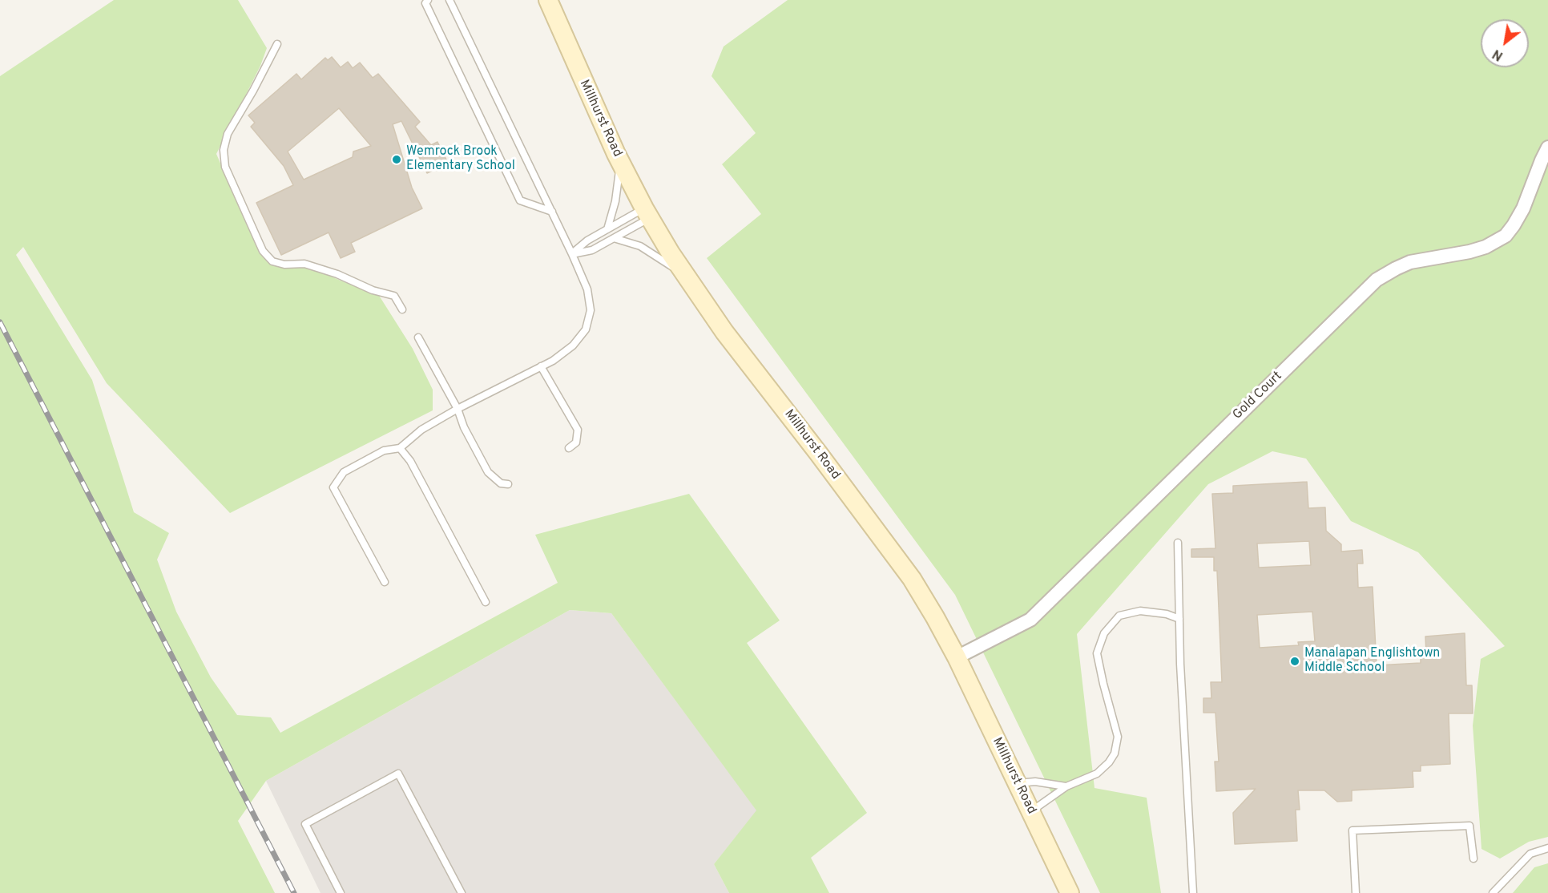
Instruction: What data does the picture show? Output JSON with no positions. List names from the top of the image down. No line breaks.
{"streets":{"street":["Millhurst Road","Gold Court"]},"crossings":[["Millhurst Road","Gold Court"]],"places":["Wemrock Brook Elementary School","Manalapan Englishtown Middle School"],"north":"bottom left"}
